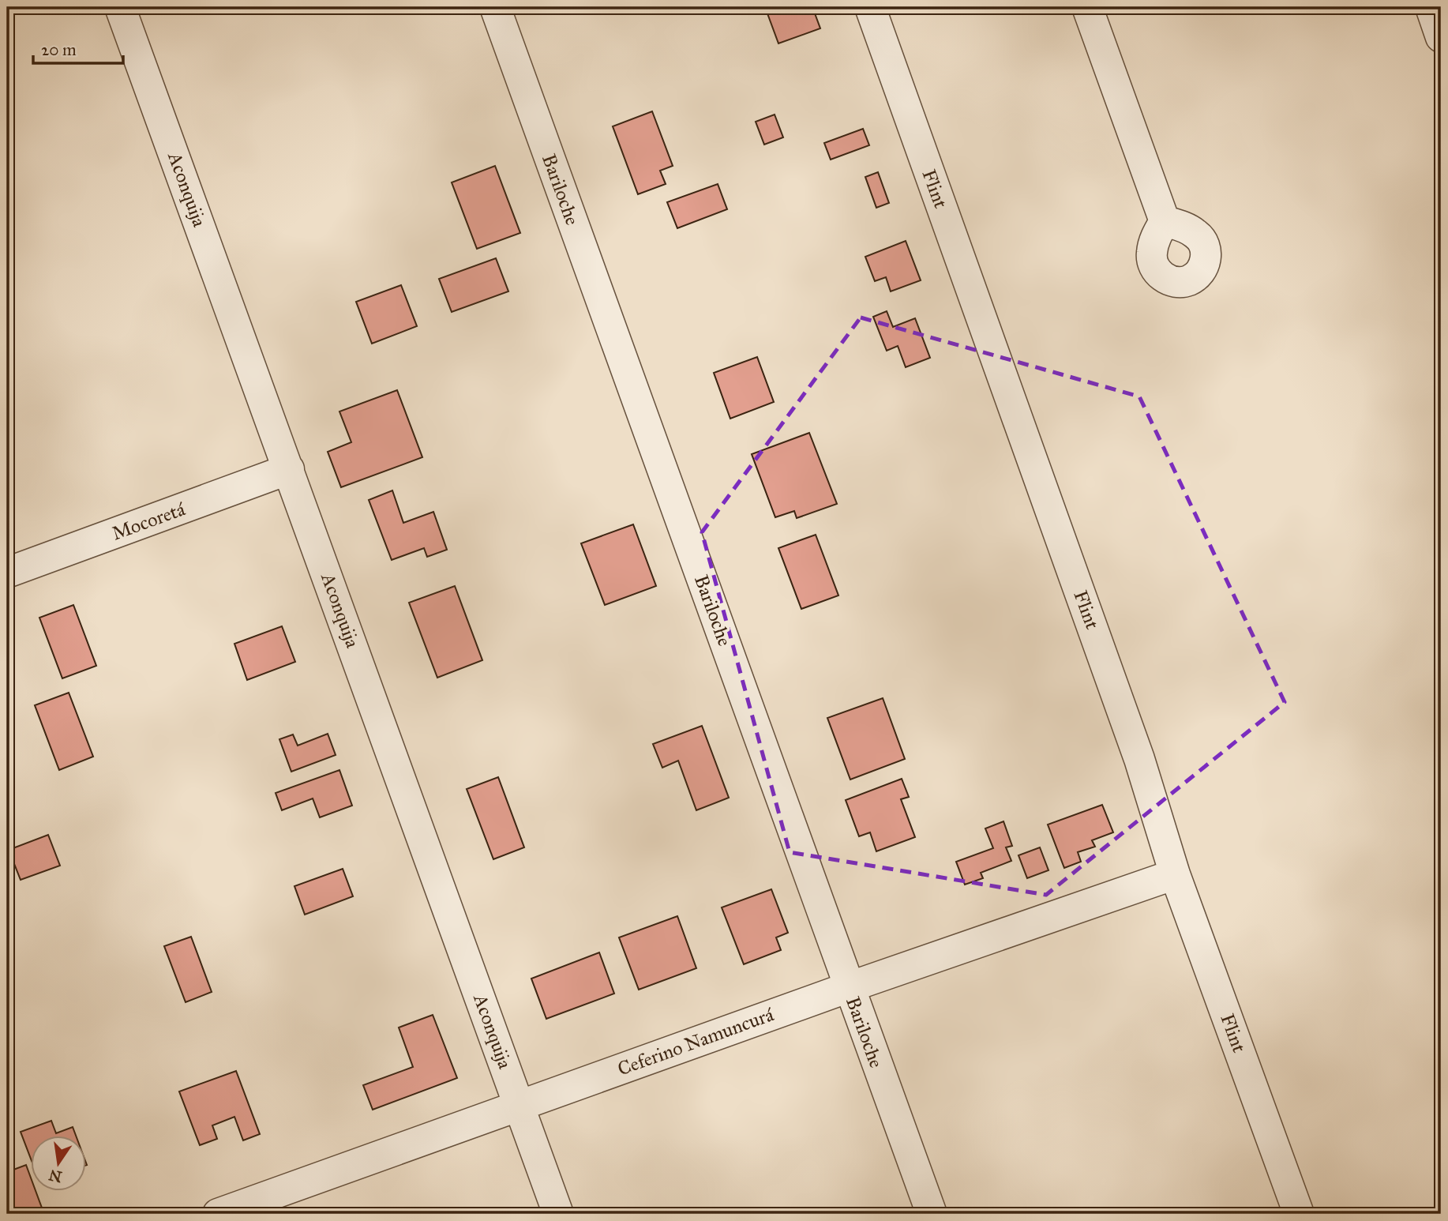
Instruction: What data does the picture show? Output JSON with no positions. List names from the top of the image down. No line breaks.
{"streets":{"street":["Flint","Aconquija","Bariloche","Mocoretá","Ceferino Namuncurá"]},"crossings":[["Flint","Ceferino Namuncurá"],["Aconquija","Mocoretá"],["Aconquija","Ceferino Namuncurá"],["Bariloche","Ceferino Namuncurá"]],"scale_bar":"20 m","north":"bottom"}
